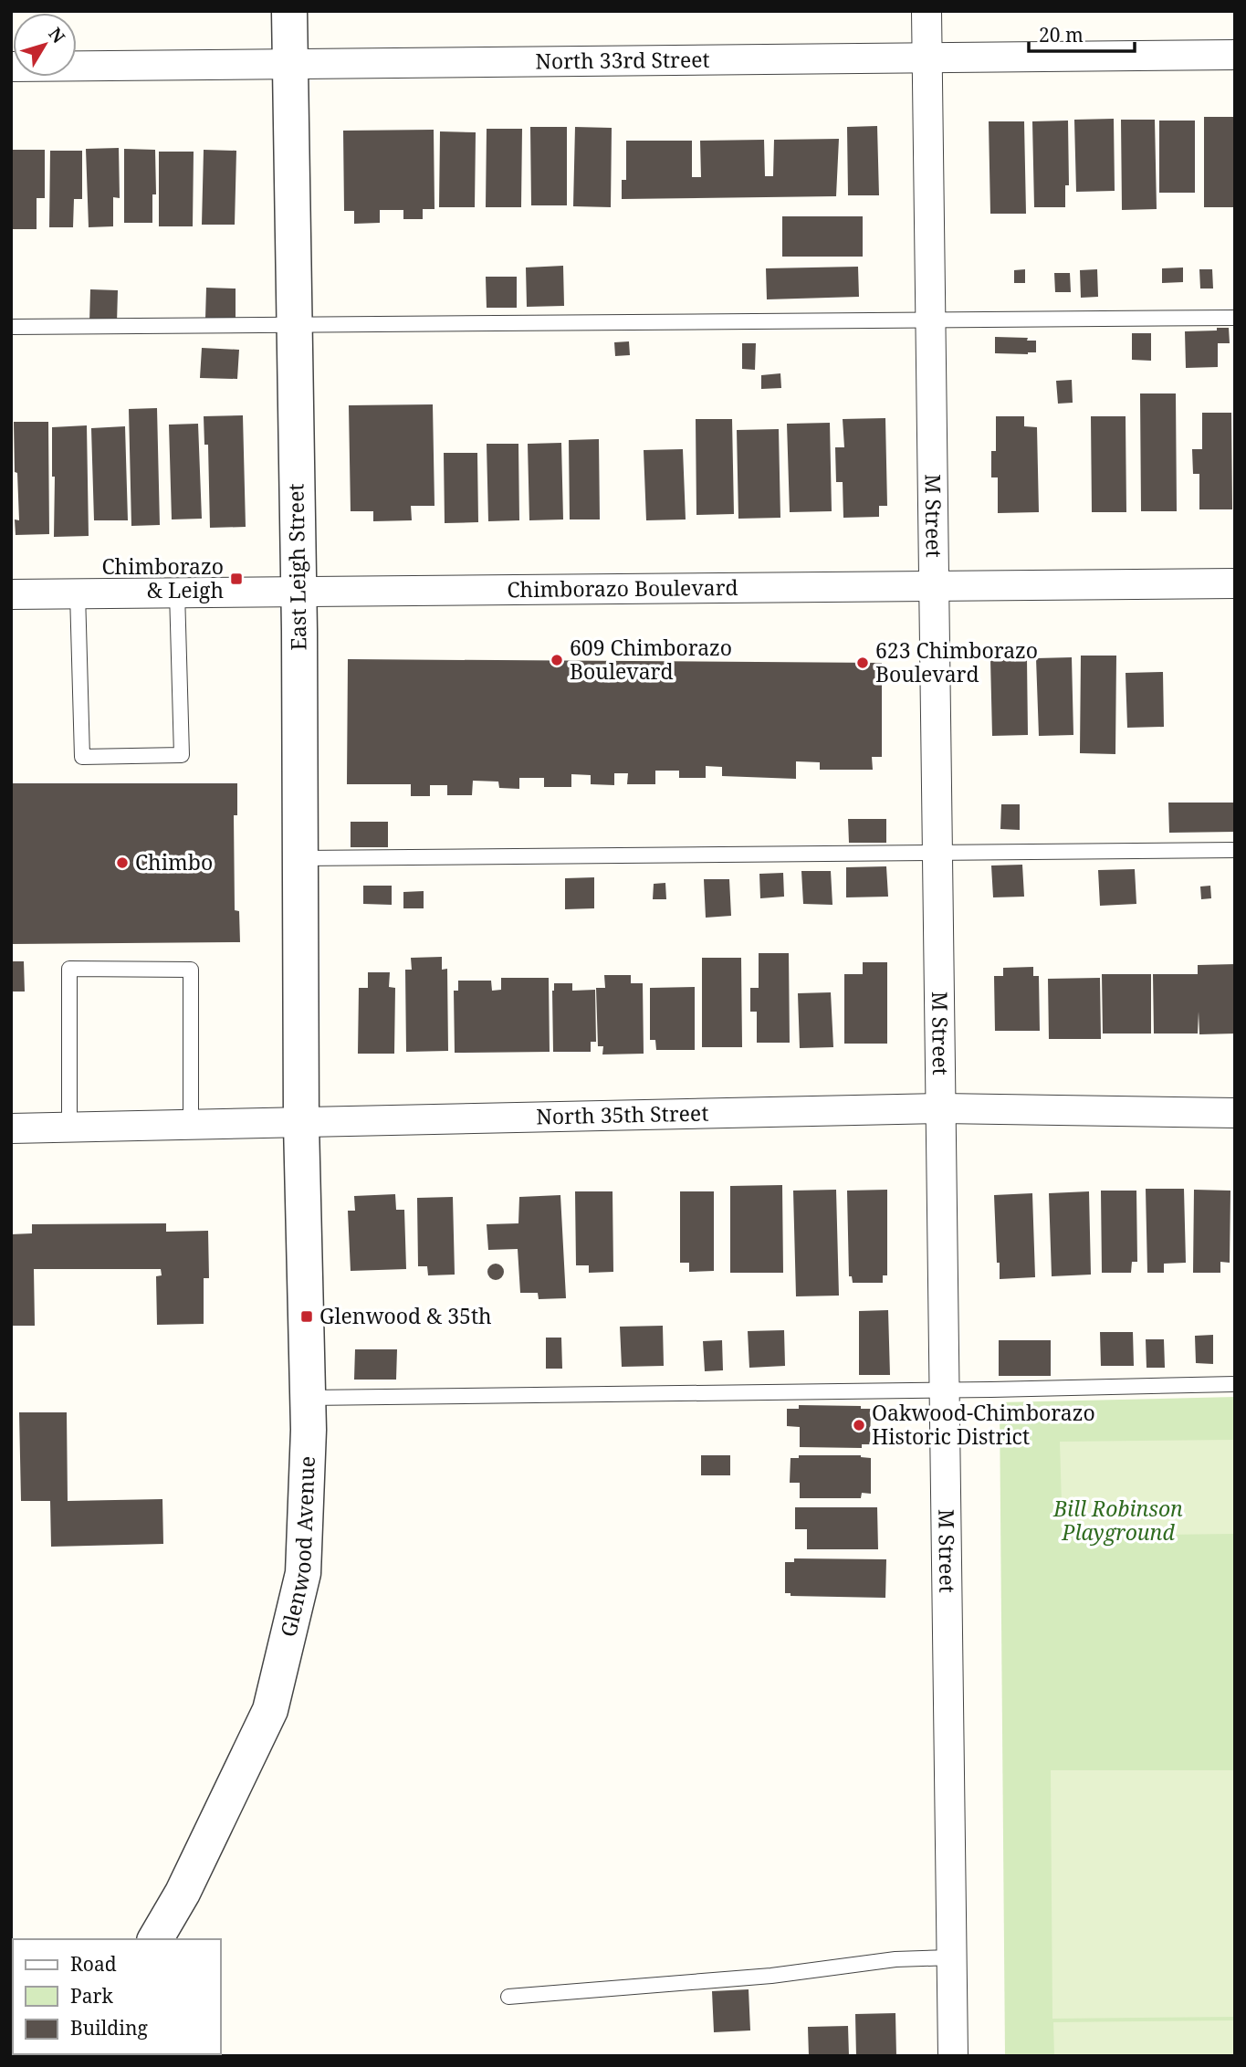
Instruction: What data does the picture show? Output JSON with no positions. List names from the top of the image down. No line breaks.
{"streets":{"street":["North 33rd Street","M Street","East Leigh Street","Chimborazo Boulevard","North 35th Street","Glenwood Avenue"]},"crossings":[["North 33rd Street","M Street"],["North 33rd Street","East Leigh Street"],["M Street","Chimborazo Boulevard"],["M Street","North 35th Street"],["East Leigh Street","Chimborazo Boulevard"],["East Leigh Street","North 35th Street"],["East Leigh Street","Glenwood Avenue"],["North 35th Street","Glenwood Avenue"]],"parks":["Bill Robinson Playground"],"places":{"transit":["Chimborazo & Leigh","Glenwood & 35th"],"other":["609 Chimborazo Boulevard","623 Chimborazo Boulevard","Chimbo","Oakwood-Chimborazo Historic District"]},"legend":["Road","Park","Building"],"scale_bar":"20 m","north":"top right"}
